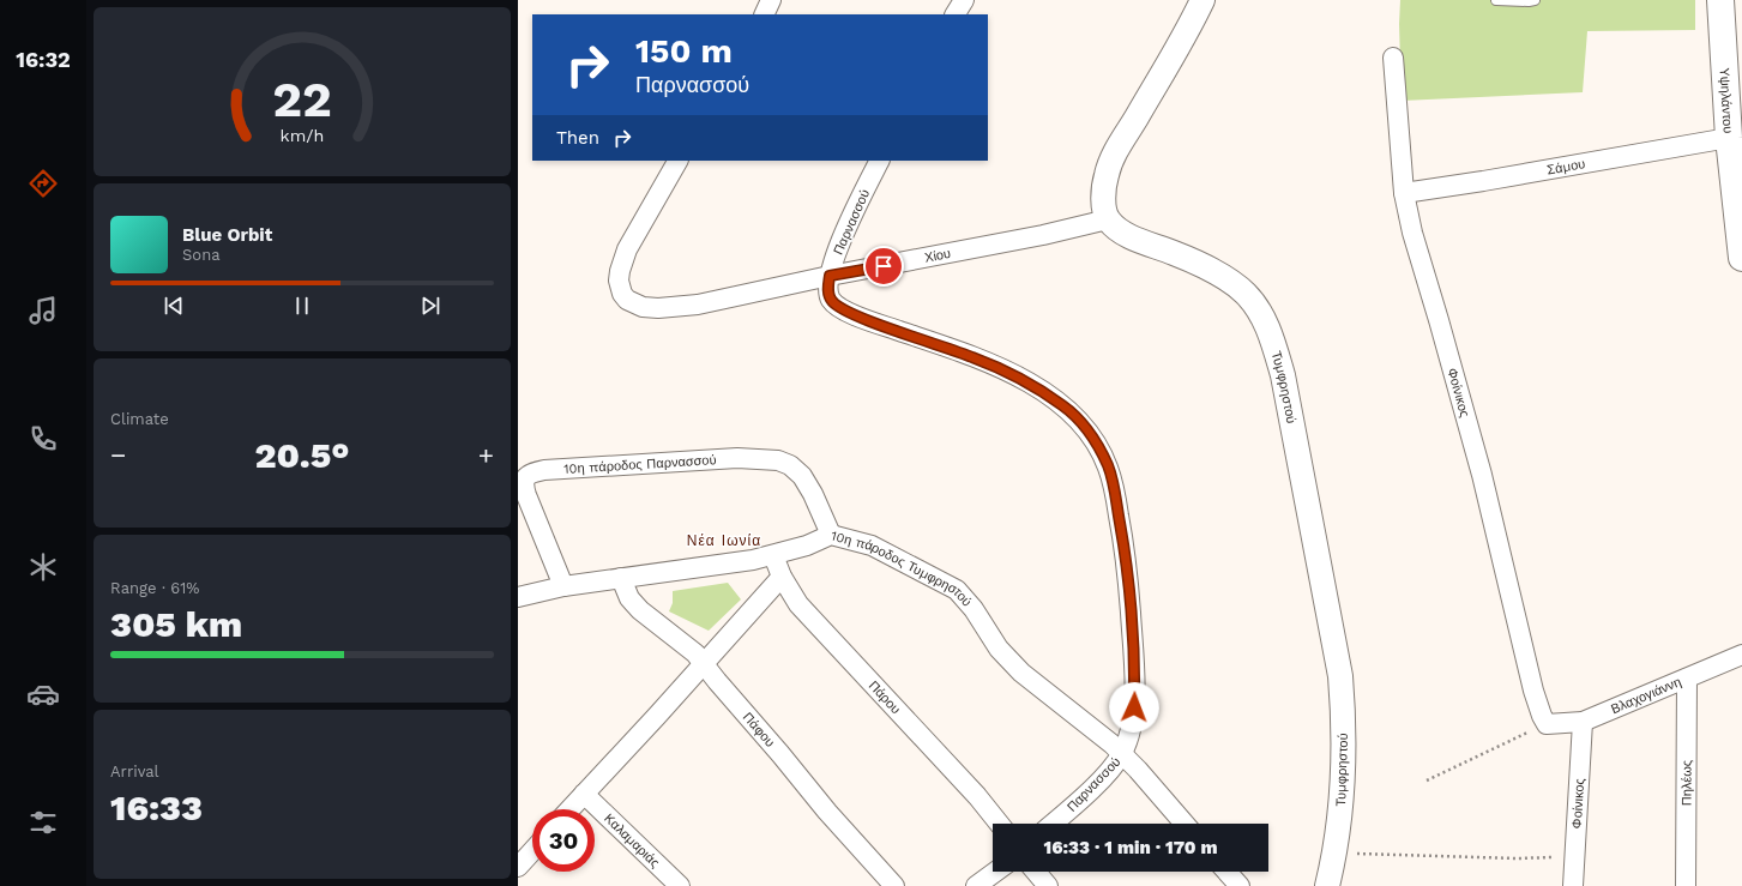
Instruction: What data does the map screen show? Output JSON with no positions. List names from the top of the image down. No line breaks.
{"streets":{"main road":["Υψηλάντου"],"street":["Σάμου","Παρνασσού","Χίου","Τυμφρηστού","Φοίνικος","10η πάροδος Παρνασσού","10η πάροδος Τυμφρηστού","Βλαχογιάννη","Πάρου","Πάφου","Πηλέως","Καλαμαριάς"]},"crossings":[["Υψηλάντου","Σάμου"],["Σάμου","Φοίνικος"],["Παρνασσού","Χίου"],["Παρνασσού","10η πάροδος Τυμφρηστού"],["Χίου","Τυμφρηστού"],["Φοίνικος","Βλαχογιάννη"],["10η πάροδος Παρνασσού","10η πάροδος Τυμφρηστού"],["10η πάροδος Τυμφρηστού","Πάρου"],["10η πάροδος Τυμφρηστού","Πάφου"],["Βλαχογιάννη","Πηλέως"]],"districts":["Νέα Ιωνία"],"page":{"tabs":"16:32","turn":["150 m","Παρνασσού"],"then":"Then","song":["Blue Orbit","Sona"],"tile":["Climate",["Range · 61%","305 km"],["Arrival","16:33"]],"heat":["−","20.5°","+"],"limit":"30","trip":"16:33 · 1 min · 170 m","gauge":["22","km/h"]}}
